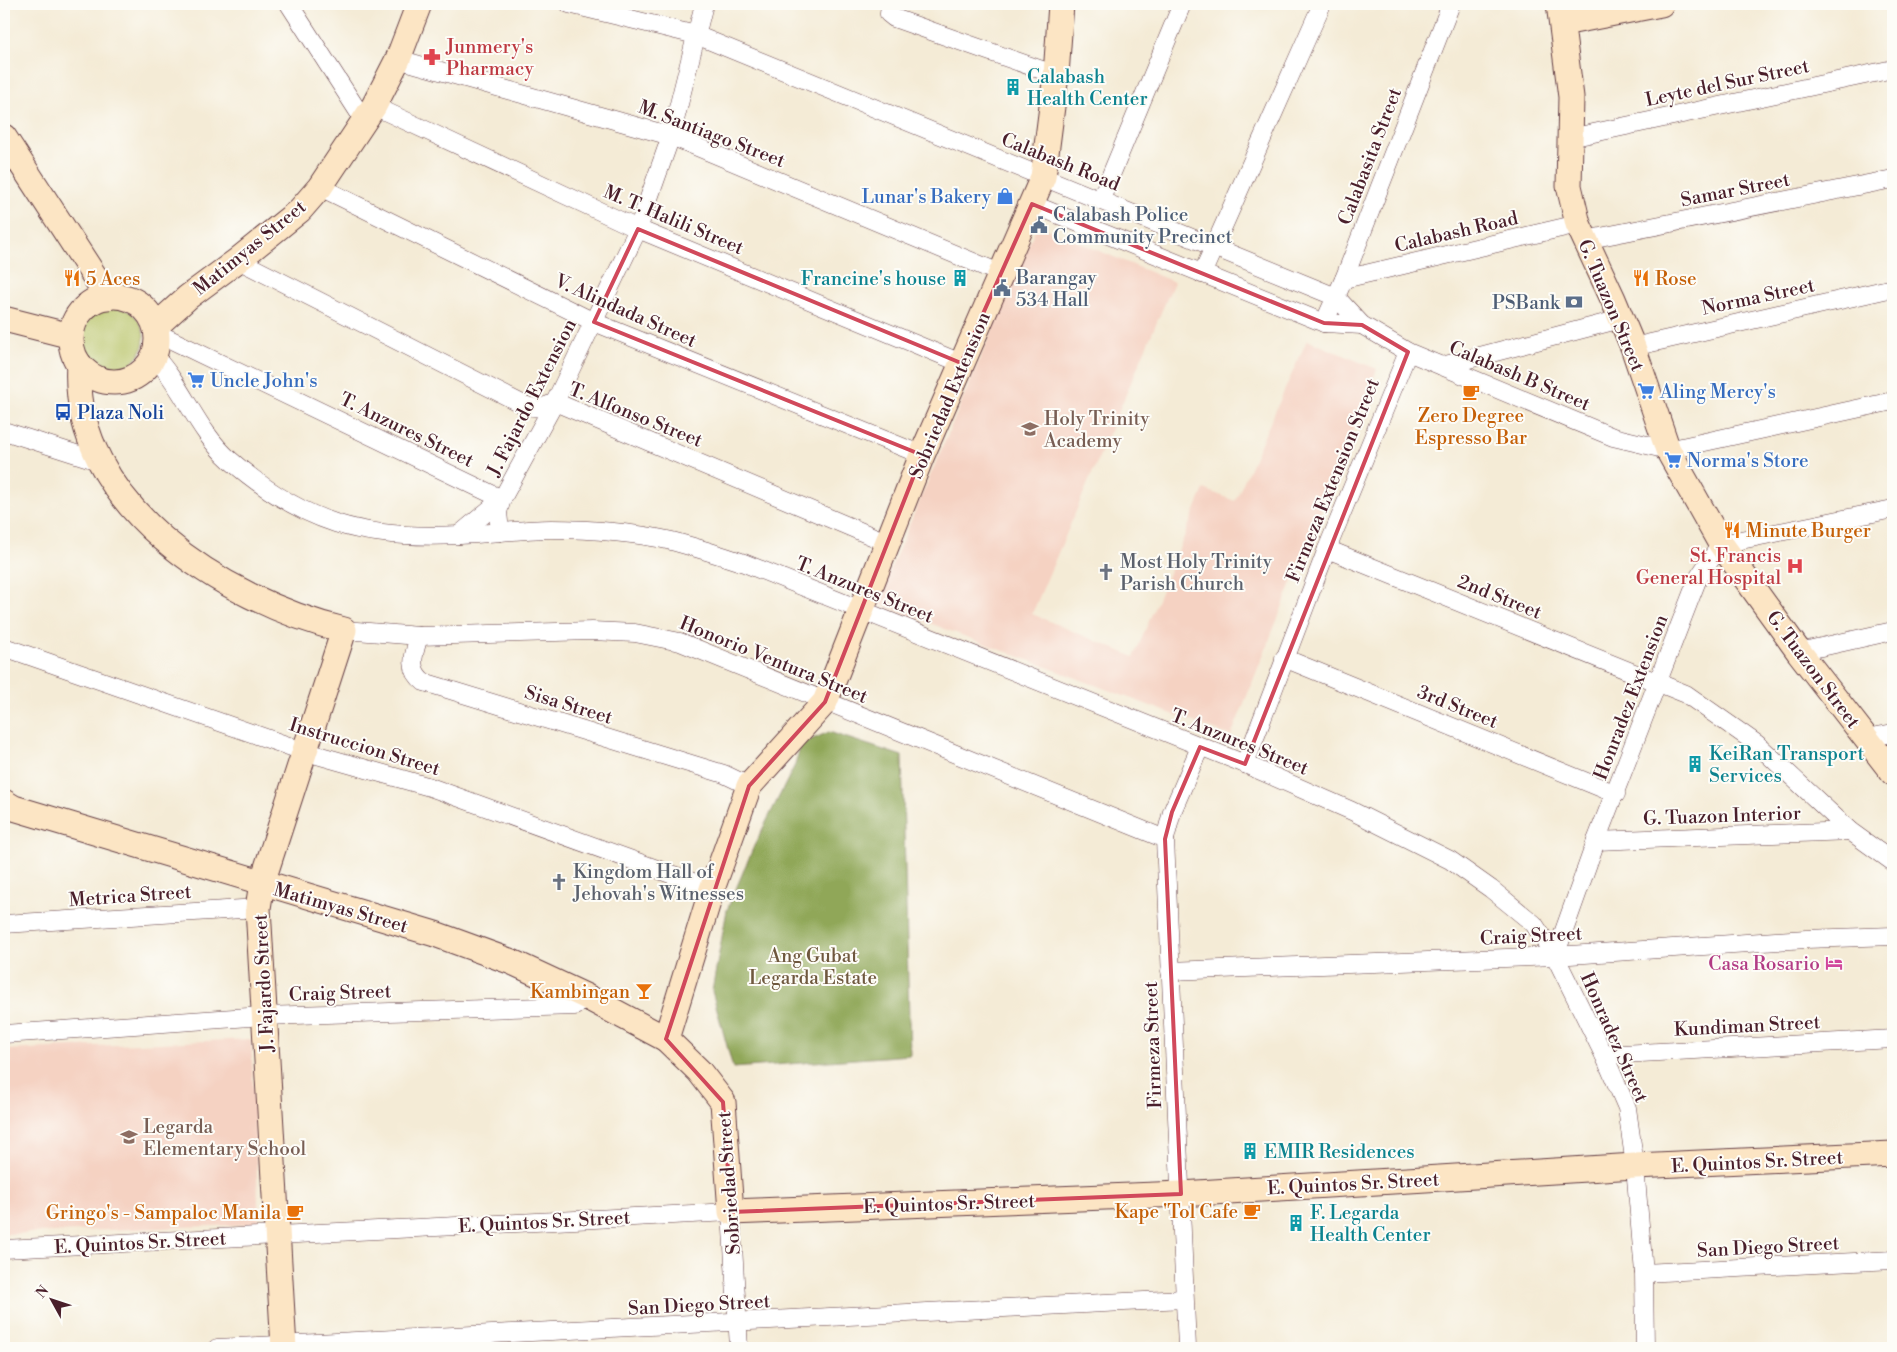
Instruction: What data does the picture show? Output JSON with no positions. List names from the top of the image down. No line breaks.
{"streets":{"street":["Leyte del Sur Street","M. Santiago Street","Calabasita Street","Calabash Road","Samar Street","M. T. Halili Street","Matimyas Street","Norma Street","G. Tuazon Street","V. Alindada Street","Calabash B Street","Sobriedad Extension","J. Fajardo Extension","T. Alfonso Street","T. Anzures Street","Firmeza Extension Street","2nd Street","Honorio Ventura Street","Honradez Extension","Sisa Street","3rd Street","Instruccion Street","G. Tuazon Interior","Metrica Street","Craig Street","J. Fajardo Street","Kundiman Street","Honradez Street","Firmeza Street","E. Quintos Sr. Street","Sobriedad Street","San Diego Street"]},"crossings":[["Leyte del Sur Street","G. Tuazon Street"],["M. Santiago Street","Matimyas Street"],["M. Santiago Street","Sobriedad Extension"],["M. Santiago Street","J. Fajardo Extension"],["Calabasita Street","Calabash Road"],["Calabash Road","Samar Street"],["Calabash Road","G. Tuazon Street"],["Calabash Road","Calabash B Street"],["Calabash Road","Sobriedad Extension"],["Calabash Road","J. Fajardo Extension"],["Samar Street","G. Tuazon Street"],["M. T. Halili Street","Matimyas Street"],["M. T. Halili Street","Sobriedad Extension"],["M. T. Halili Street","J. Fajardo Extension"],["Matimyas Street","V. Alindada Street"],["Matimyas Street","T. Alfonso Street"],["Matimyas Street","T. Anzures Street"],["Matimyas Street","Craig Street"],["Matimyas Street","J. Fajardo Street"],["Matimyas Street","Sobriedad Street"],["Norma Street","G. Tuazon Street"],["G. Tuazon Street","Calabash B Street"],["G. Tuazon Street","Honradez Extension"],["V. Alindada Street","Sobriedad Extension"],["V. Alindada Street","J. Fajardo Extension"],["Calabash B Street","Firmeza Extension Street"],["Sobriedad Extension","T. Alfonso Street"],["Sobriedad Extension","T. Anzures Street"],["J. Fajardo Extension","T. Alfonso Street"],["J. Fajardo Extension","T. Anzures Street"],["T. Anzures Street","Firmeza Extension Street"],["T. Anzures Street","Craig Street"],["T. Anzures Street","Honradez Street"],["T. Anzures Street","Firmeza Street"],["Firmeza Extension Street","2nd Street"],["Firmeza Extension Street","3rd Street"],["2nd Street","Honradez Extension"],["2nd Street","G. Tuazon Interior"],["Honorio Ventura Street","Sisa Street"],["Honorio Ventura Street","J. Fajardo Street"],["Honorio Ventura Street","Firmeza Street"],["Honradez Extension","3rd Street"],["Honradez Extension","G. Tuazon Interior"],["Instruccion Street","J. Fajardo Street"],["Metrica Street","J. Fajardo Street"],["Craig Street","J. Fajardo Street"],["Craig Street","Honradez Street"],["Craig Street","Firmeza Street"],["J. Fajardo Street","E. Quintos Sr. Street"],["J. Fajardo Street","San Diego Street"],["Kundiman Street","Honradez Street"],["Honradez Street","E. Quintos Sr. Street"],["Honradez Street","San Diego Street"],["Firmeza Street","E. Quintos Sr. Street"],["Firmeza Street","San Diego Street"],["E. Quintos Sr. Street","Sobriedad Street"],["Sobriedad Street","San Diego Street"]],"parks":["Ang Gubat Legarda Estate"],"places":{"pharmacy":["Junmery's Pharmacy"],"building":["Calabash Health Center","Francine's house","KeiRan Transport Services","EMIR Residences","F. Legarda Health Center"],"shop":["Lunar's Bakery"],"public building":["Calabash Police Community Precinct","Barangay 534 Hall"],"restaurant":["5 Aces","Rose","Minute Burger"],"bank":["PSBank"],"supermarket":["Uncle John's","Aling Mercy's","Norma's Store"],"cafe":["Zero Degree Espresso Bar","Kape 'Tol Cafe","Gringo's - Sampaloc Manila"],"bus stop":["Plaza Noli"],"school or university":["Holy Trinity Academy","Legarda Elementary School"],"hospital":["St. Francis General Hospital"],"church":["Most Holy Trinity Parish Church","Kingdom Hall of Jehovah's Witnesses"],"hotel":["Casa Rosario"],"bar":["Kambingan"]},"north":"top left"}
